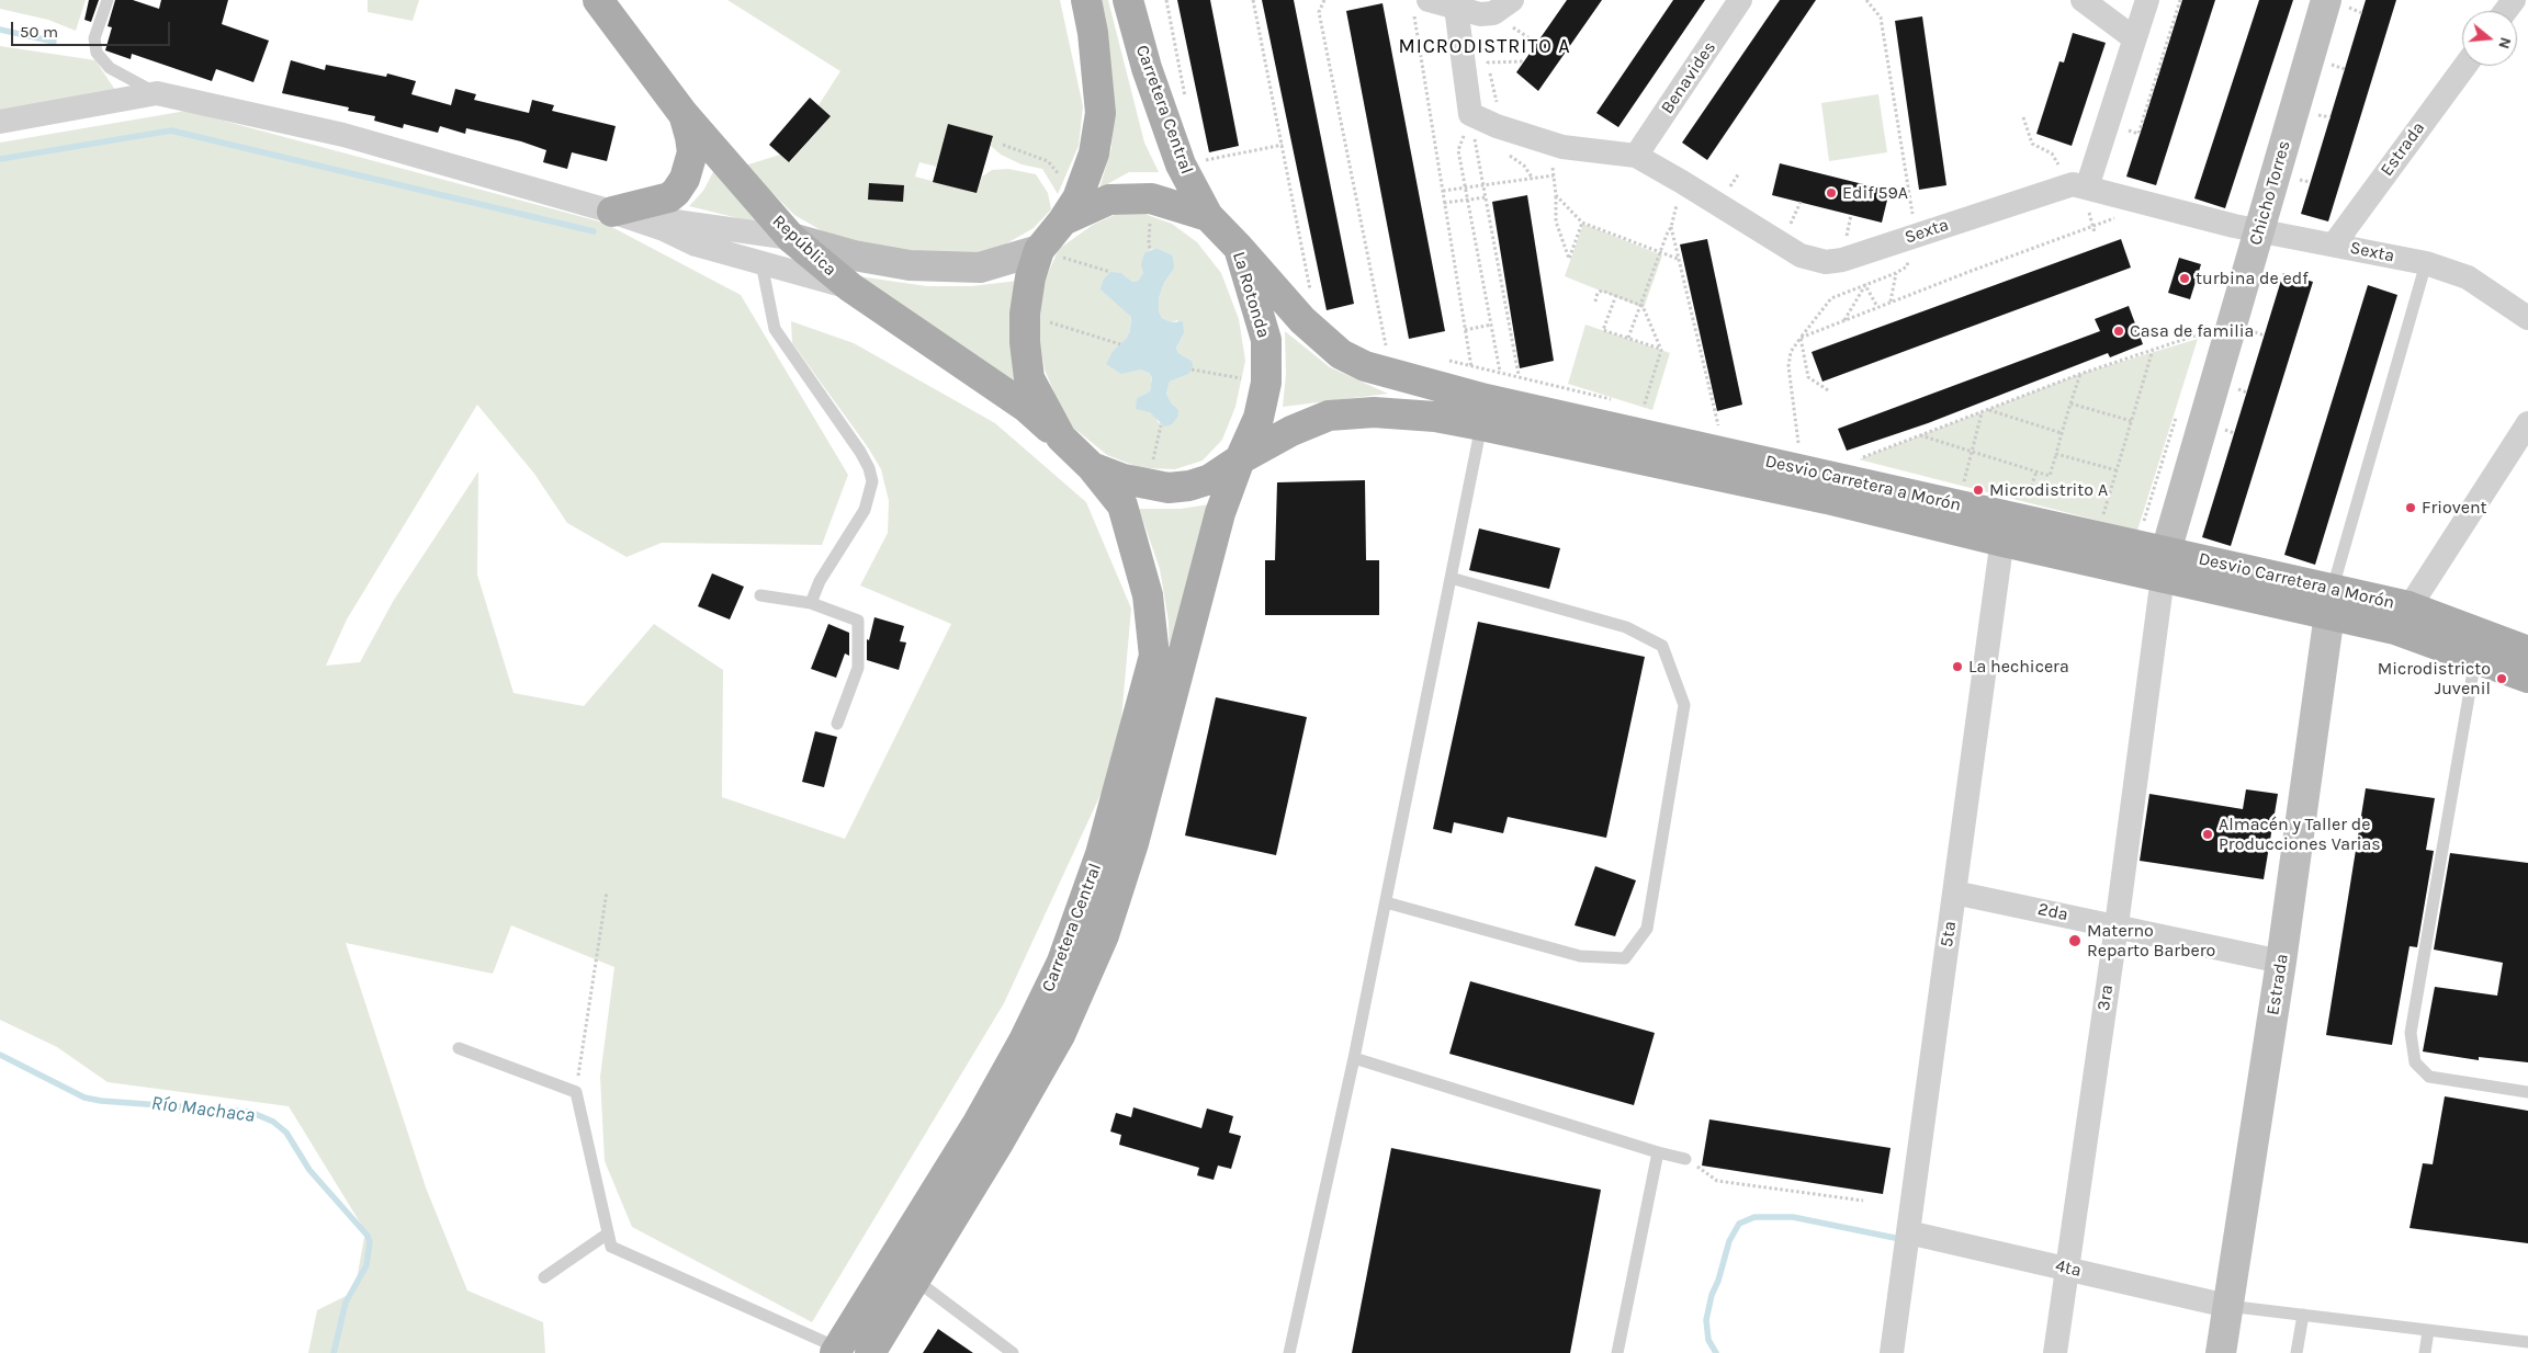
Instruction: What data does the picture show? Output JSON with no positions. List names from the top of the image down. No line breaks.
{"streets":{"main road":["Carretera Central","República","La Rotonda","Desvio Carretera a Morón"],"street":["Benavides","Estrada","Chicho Torres","Sexta","2da","5ta","3ra","4ta"]},"crossings":[["Benavides","Sexta"],["Carretera Central","La Rotonda"],["Carretera Central","Desvio Carretera a Morón"],["Estrada","Sexta"],["Estrada","Desvio Carretera a Morón"],["Estrada","2da"],["Estrada","4ta"],["Chicho Torres","Sexta"],["Chicho Torres","Desvio Carretera a Morón"],["Chicho Torres","3ra"],["República","La Rotonda"],["La Rotonda","Desvio Carretera a Morón"],["Desvio Carretera a Morón","5ta"],["Desvio Carretera a Morón","3ra"],["2da","5ta"],["2da","3ra"],["5ta","4ta"],["3ra","4ta"]],"districts":["MICRODISTRITO A"],"water":["Río Machaca"],"places":["Edif 59A","turbina de edf","Casa de familia","Microdistrito A","Friovent","La hechicera","Microdistricto Juvenil","Almacén y Taller de Producciones Varias","Materno Reparto Barbero"],"scale_bar":"50 m","north":"right"}
